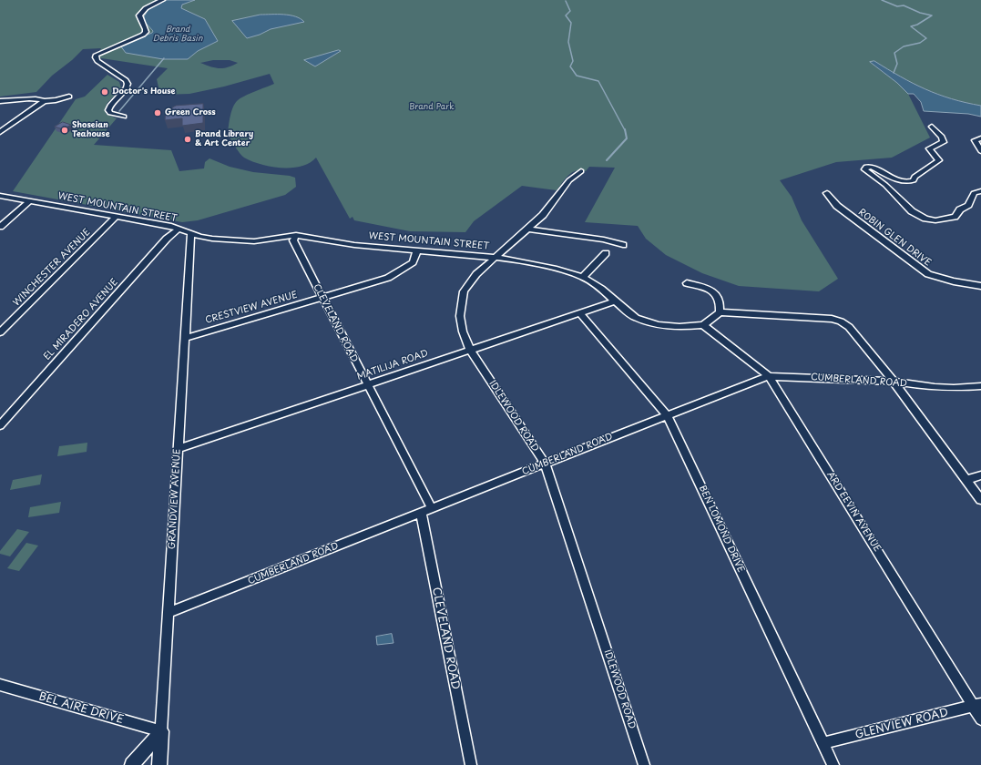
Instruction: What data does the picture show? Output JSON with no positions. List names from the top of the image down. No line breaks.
{"streets":{"street":["WEST MOUNTAIN STREET","ROBIN GLEN DRIVE","WINCHESTER AVENUE","CRESTVIEW AVENUE","EL MIRADERO AVENUE","CLEVELAND ROAD","MATILIJA ROAD","CUMBERLAND ROAD","IDLEWOOD ROAD","GRANDVIEW AVENUE","ARD EEVIN AVENUE","BEN LOMOND DRIVE","BEL AIRE DRIVE","GLENVIEW ROAD"]},"crossings":[["WEST MOUNTAIN STREET","WINCHESTER AVENUE"],["WEST MOUNTAIN STREET","CRESTVIEW AVENUE"],["WEST MOUNTAIN STREET","EL MIRADERO AVENUE"],["WEST MOUNTAIN STREET","CLEVELAND ROAD"],["WEST MOUNTAIN STREET","MATILIJA ROAD"],["WEST MOUNTAIN STREET","IDLEWOOD ROAD"],["WEST MOUNTAIN STREET","GRANDVIEW AVENUE"],["WEST MOUNTAIN STREET","ARD EEVIN AVENUE"],["CRESTVIEW AVENUE","CLEVELAND ROAD"],["CRESTVIEW AVENUE","GRANDVIEW AVENUE"],["CLEVELAND ROAD","MATILIJA ROAD"],["CLEVELAND ROAD","CUMBERLAND ROAD"],["MATILIJA ROAD","IDLEWOOD ROAD"],["MATILIJA ROAD","GRANDVIEW AVENUE"],["MATILIJA ROAD","BEN LOMOND DRIVE"],["CUMBERLAND ROAD","IDLEWOOD ROAD"],["CUMBERLAND ROAD","GRANDVIEW AVENUE"],["CUMBERLAND ROAD","ARD EEVIN AVENUE"],["CUMBERLAND ROAD","BEN LOMOND DRIVE"],["GRANDVIEW AVENUE","BEL AIRE DRIVE"],["ARD EEVIN AVENUE","GLENVIEW ROAD"],["BEN LOMOND DRIVE","GLENVIEW ROAD"]],"water":["Brand Debris Basin"],"parks":["Brand Park"],"places":["Doctor's House","Green Cross","Shoseian Teahouse","Brand Library & Art Center"]}
